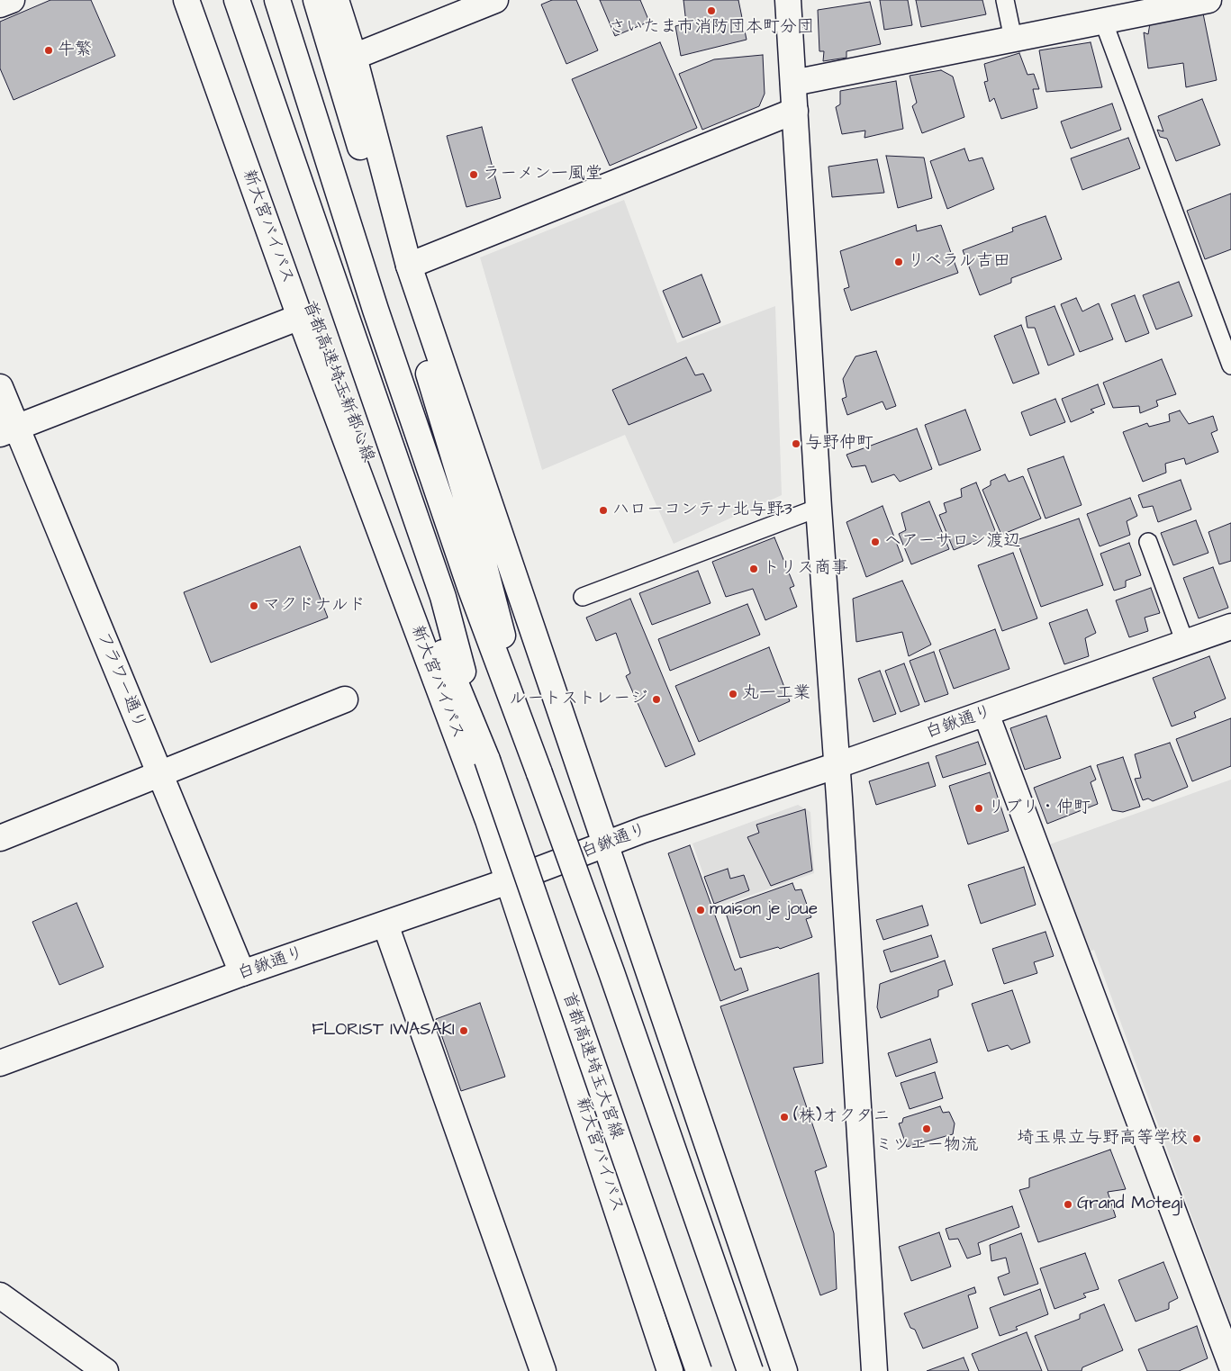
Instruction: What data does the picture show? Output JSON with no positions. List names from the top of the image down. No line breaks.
{"streets":{"main road":["新大宮バイパス","首都高速埼玉新都心線","フラワー通り","白鍬通り","首都高速埼玉大宮線"]},"crossings":[["新大宮バイパス","白鍬通り"],["首都高速埼玉新都心線","首都高速埼玉大宮線"],["フラワー通り","白鍬通り"]],"places":["さいたま市消防団本町分団","牛繁","ラーメン一風堂","リベラル吉田","与野仲町","ハローコンテナ北与野3","ヘアーサロン渡辺","トリス商事","マクドナルド","丸一工業","ルートストレージ","リブリ・仲町","maison je joue","FLORIST IWASAKI","(株)オクタニ","ミツエー物流","埼玉県立与野高等学校","Grand Motegi"]}
